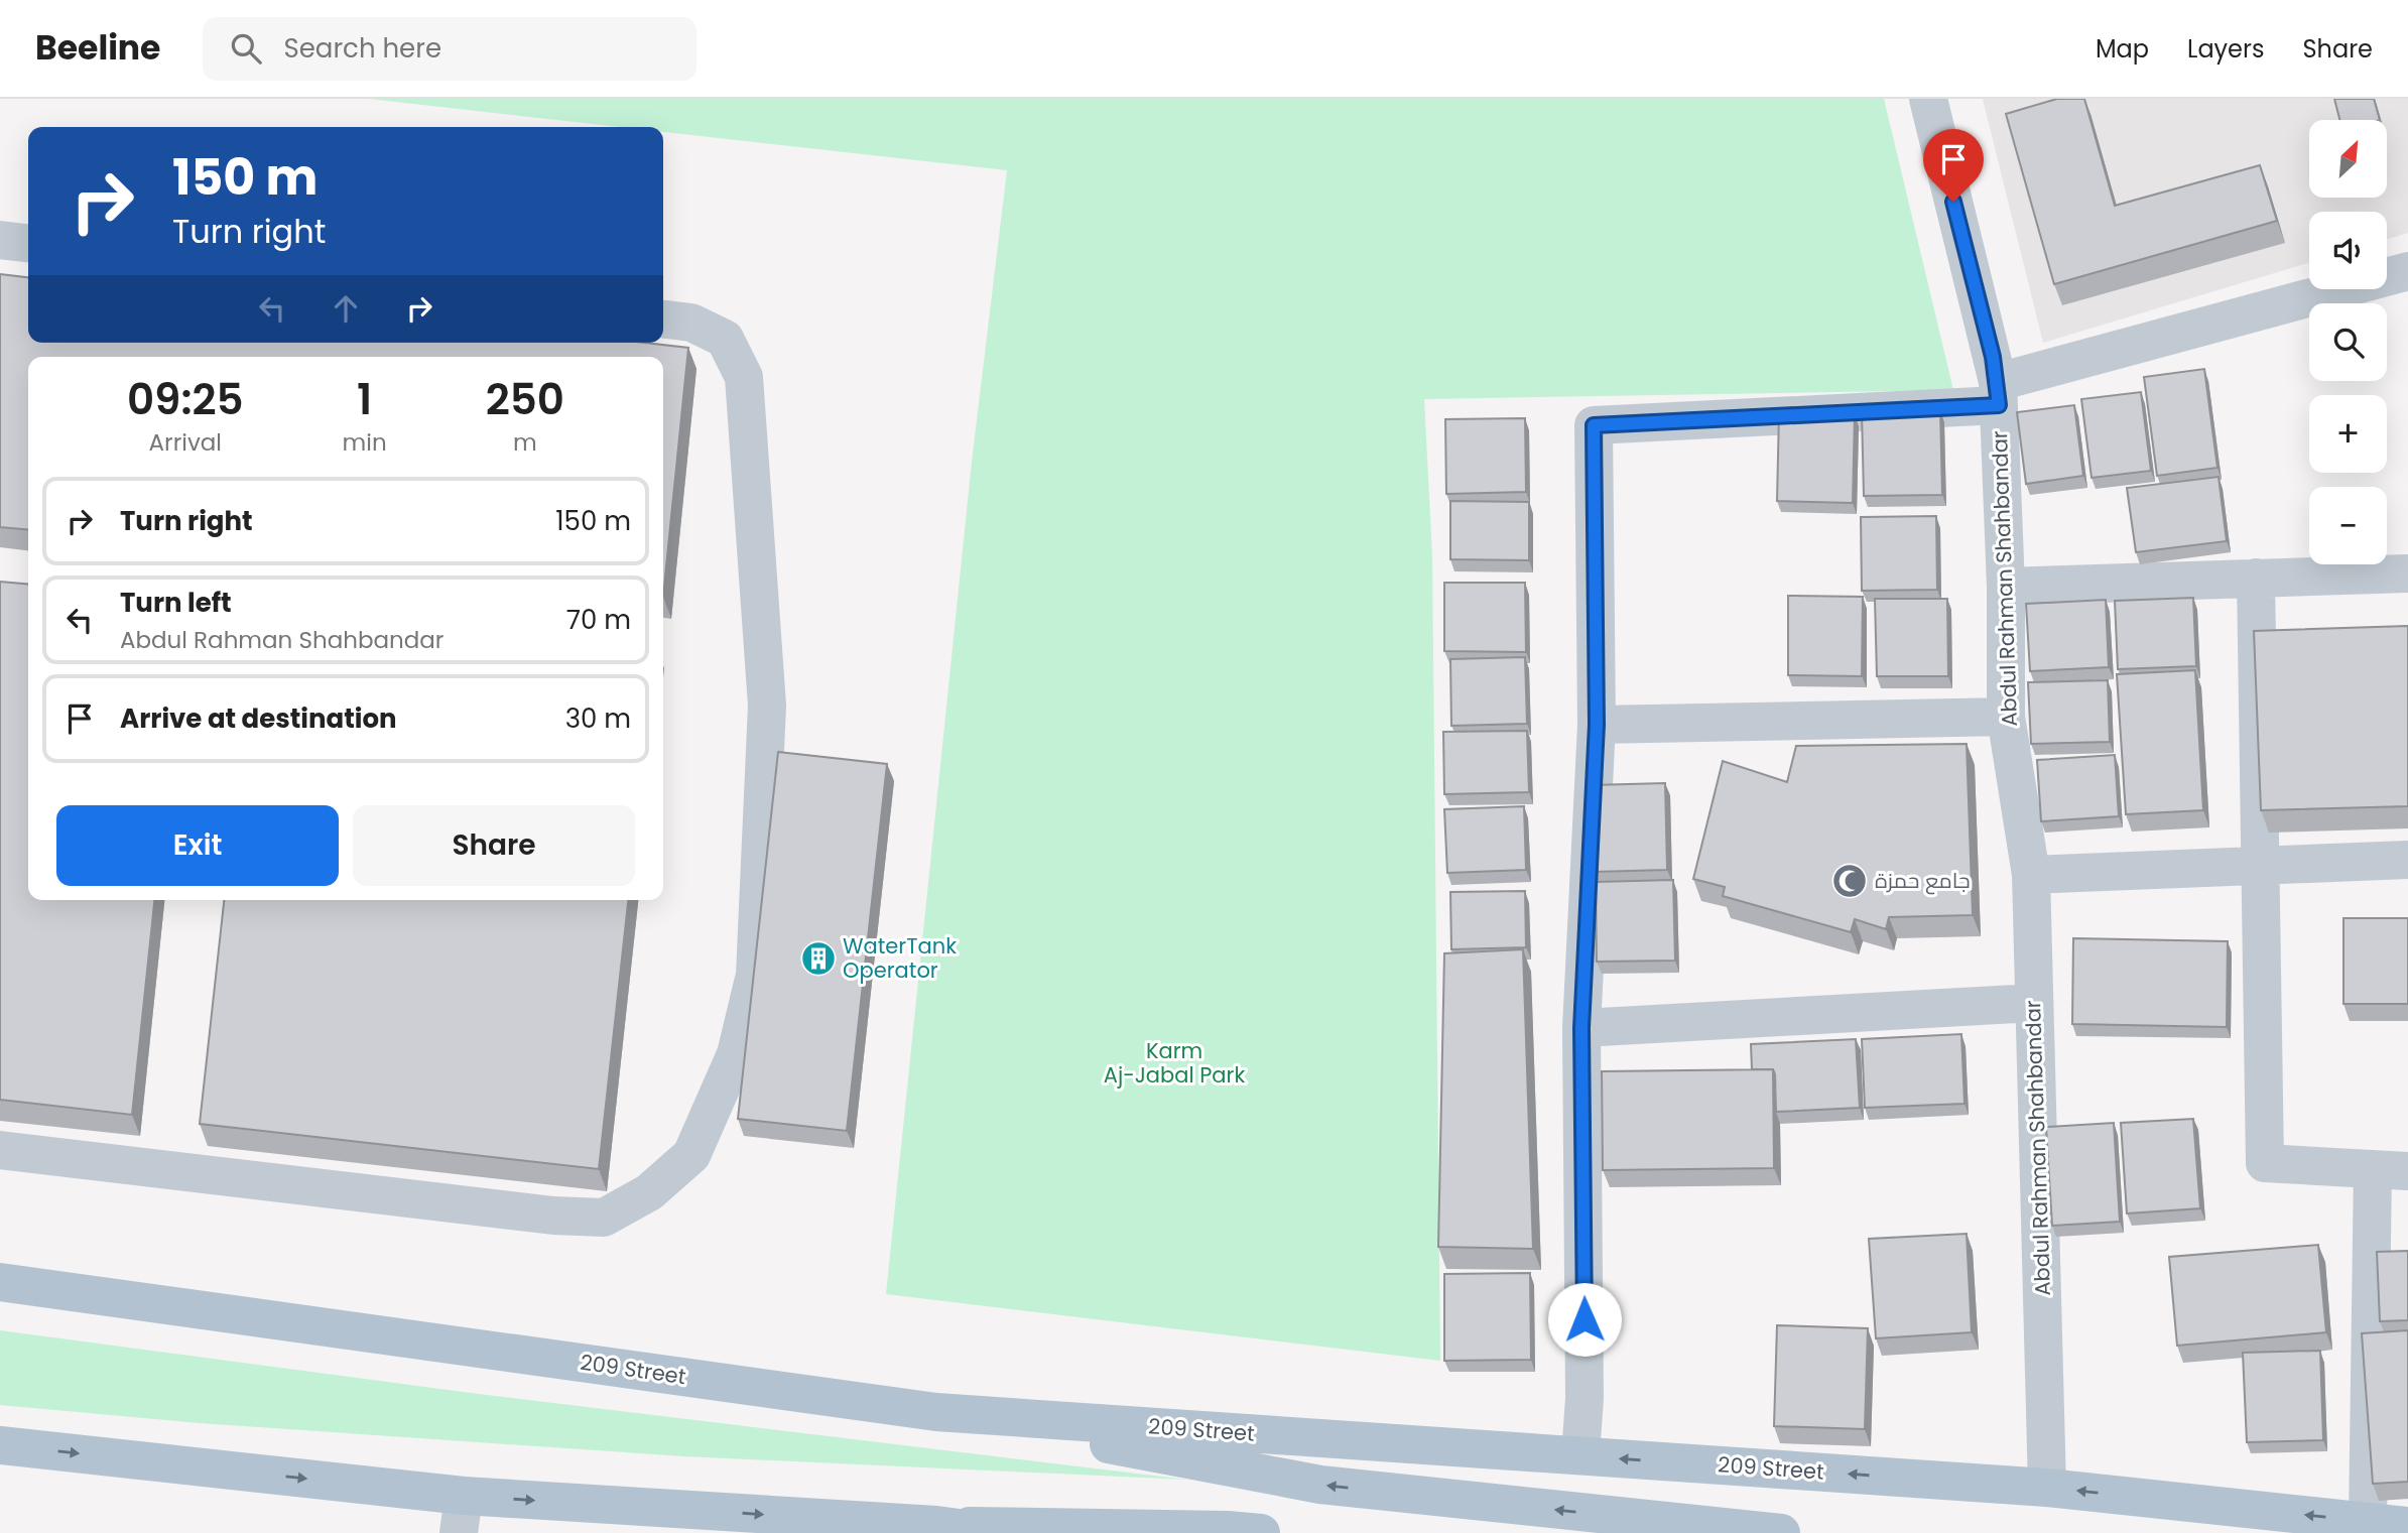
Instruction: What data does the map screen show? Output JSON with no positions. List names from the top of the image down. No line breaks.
{"streets":{"main road":["209 Street"],"street":["Abdul Rahman Shahbandar"]},"crossings":[["Abdul Rahman Shahbandar","209 Street"]],"parks":["Karm Aj-Jabal Park"],"places":{"mosque":["جامع حمزة"],"building":["WaterTank Operator"]},"north":"top right","page":{"header":"Beeline","search":"Search here","nav":["Map","Layers","Share"],"map_buttons":["+","−"],"turn":["150 m","Turn right"],"eta":["09:25","Arrival","1","min","250","m"],"list":[{"name":"Turn right","value":"150 m"},{"name":"Turn left","note":"Abdul Rahman Shahbandar","value":"70 m"},{"name":"Arrive at destination","value":"30 m"}],"buttons":["Exit","Share"]}}
